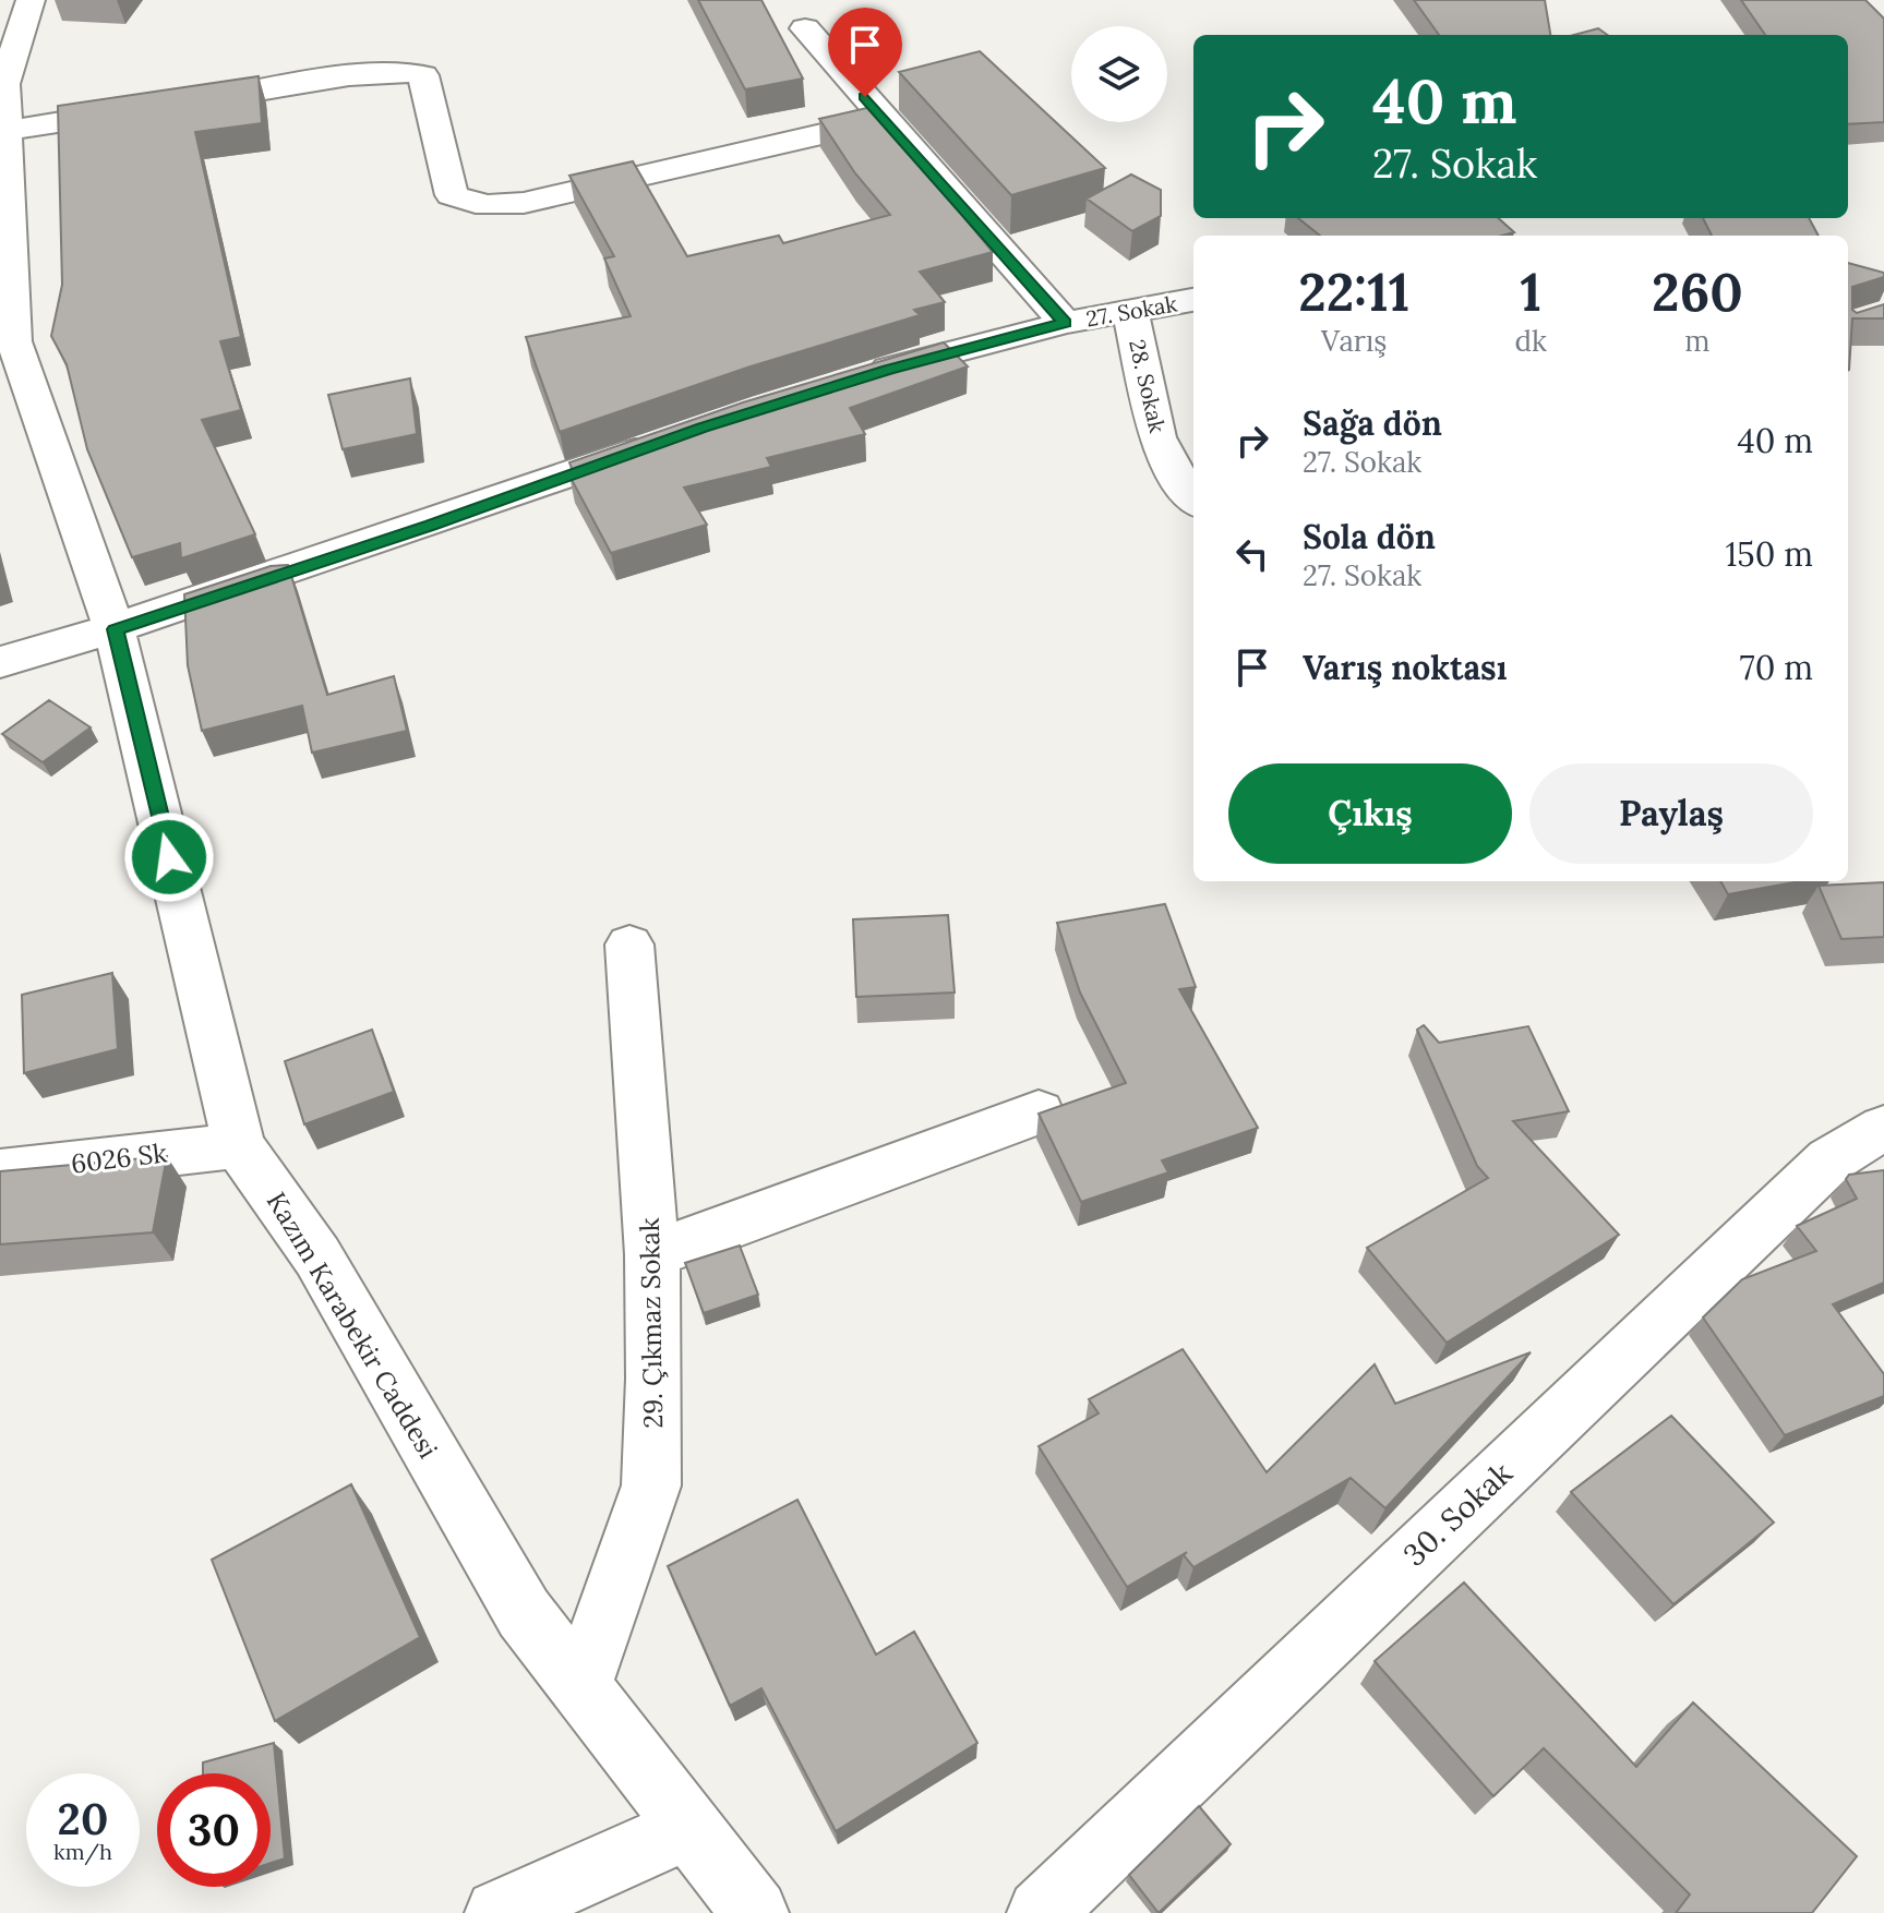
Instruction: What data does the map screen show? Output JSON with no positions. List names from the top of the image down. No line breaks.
{"streets":{"street":["27. Sokak","28. Sokak","6026 Sk","29. Çıkmaz Sokak","Kazım Karabekir Caddesi","30. Sokak"]},"crossings":[["27. Sokak","28. Sokak"],["6026 Sk","Kazım Karabekir Caddesi"],["29. Çıkmaz Sokak","Kazım Karabekir Caddesi"]],"page":{"turn":["40 m","27. Sokak"],"eta":["22:11","Varış","1","dk","260","m"],"list":[{"name":"Sağa dön","note":"27. Sokak","value":"40 m"},{"name":"Sola dön","note":"27. Sokak","value":"150 m"},{"name":"Varış noktası","value":"70 m"}],"buttons":["Çıkış","Paylaş"],"speed":"20 km/h","limit":"30"}}
